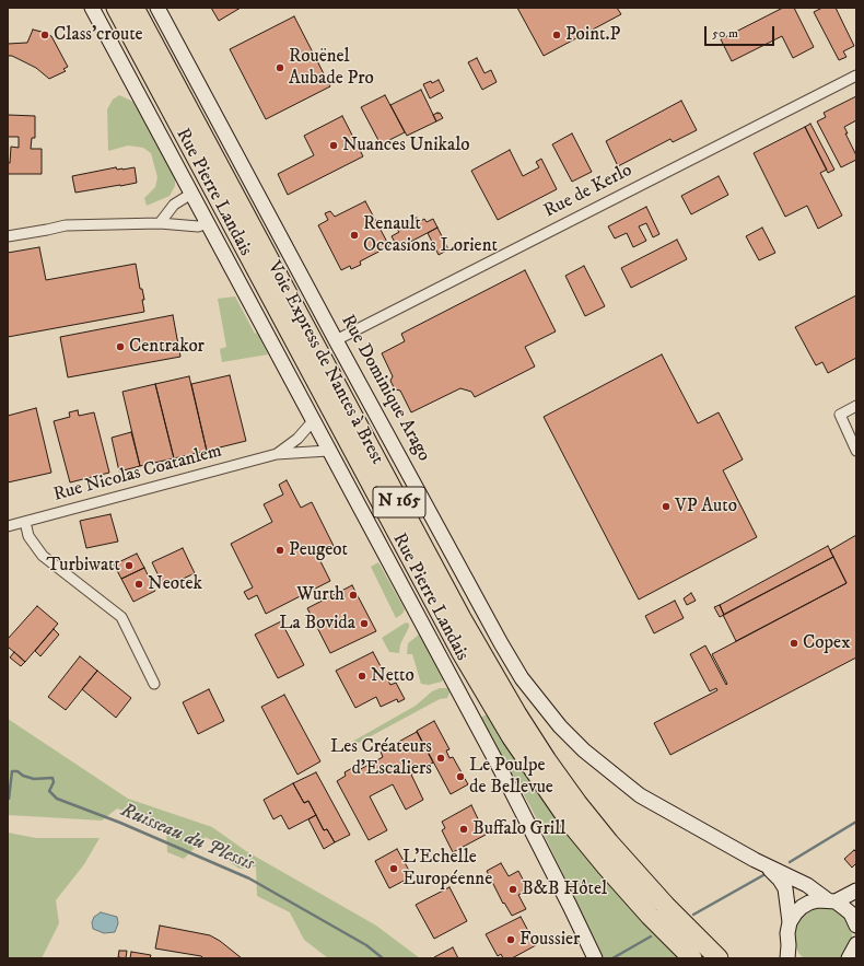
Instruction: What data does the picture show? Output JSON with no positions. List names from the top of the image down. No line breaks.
{"streets":{"highway":["Voie Express de Nantes à Brest","N 165"],"street":["Rue de Kerlo","Rue Pierre Landais","Rue Dominique Arago","Rue Nicolas Coatanlem"]},"crossings":[["Rue de Kerlo","Rue Dominique Arago"],["Rue Pierre Landais","Rue Nicolas Coatanlem"]],"water":["Ruisseau du Plessis"],"places":["Class'croute","Point.P","Rouënel Aubade Pro","Nuances Unikalo","Renault Occasions Lorient","Centrakor","VP Auto","Peugeot","Turbiwatt","Neotek","Wurth","La Bovida","Copex","Netto","Les Créateurs d'Escaliers","Le Poulpe de Bellevue","Buffalo Grill","L'Echelle Européenne","B&B Hôtel","Foussier"],"scale_bar":"50 m"}
